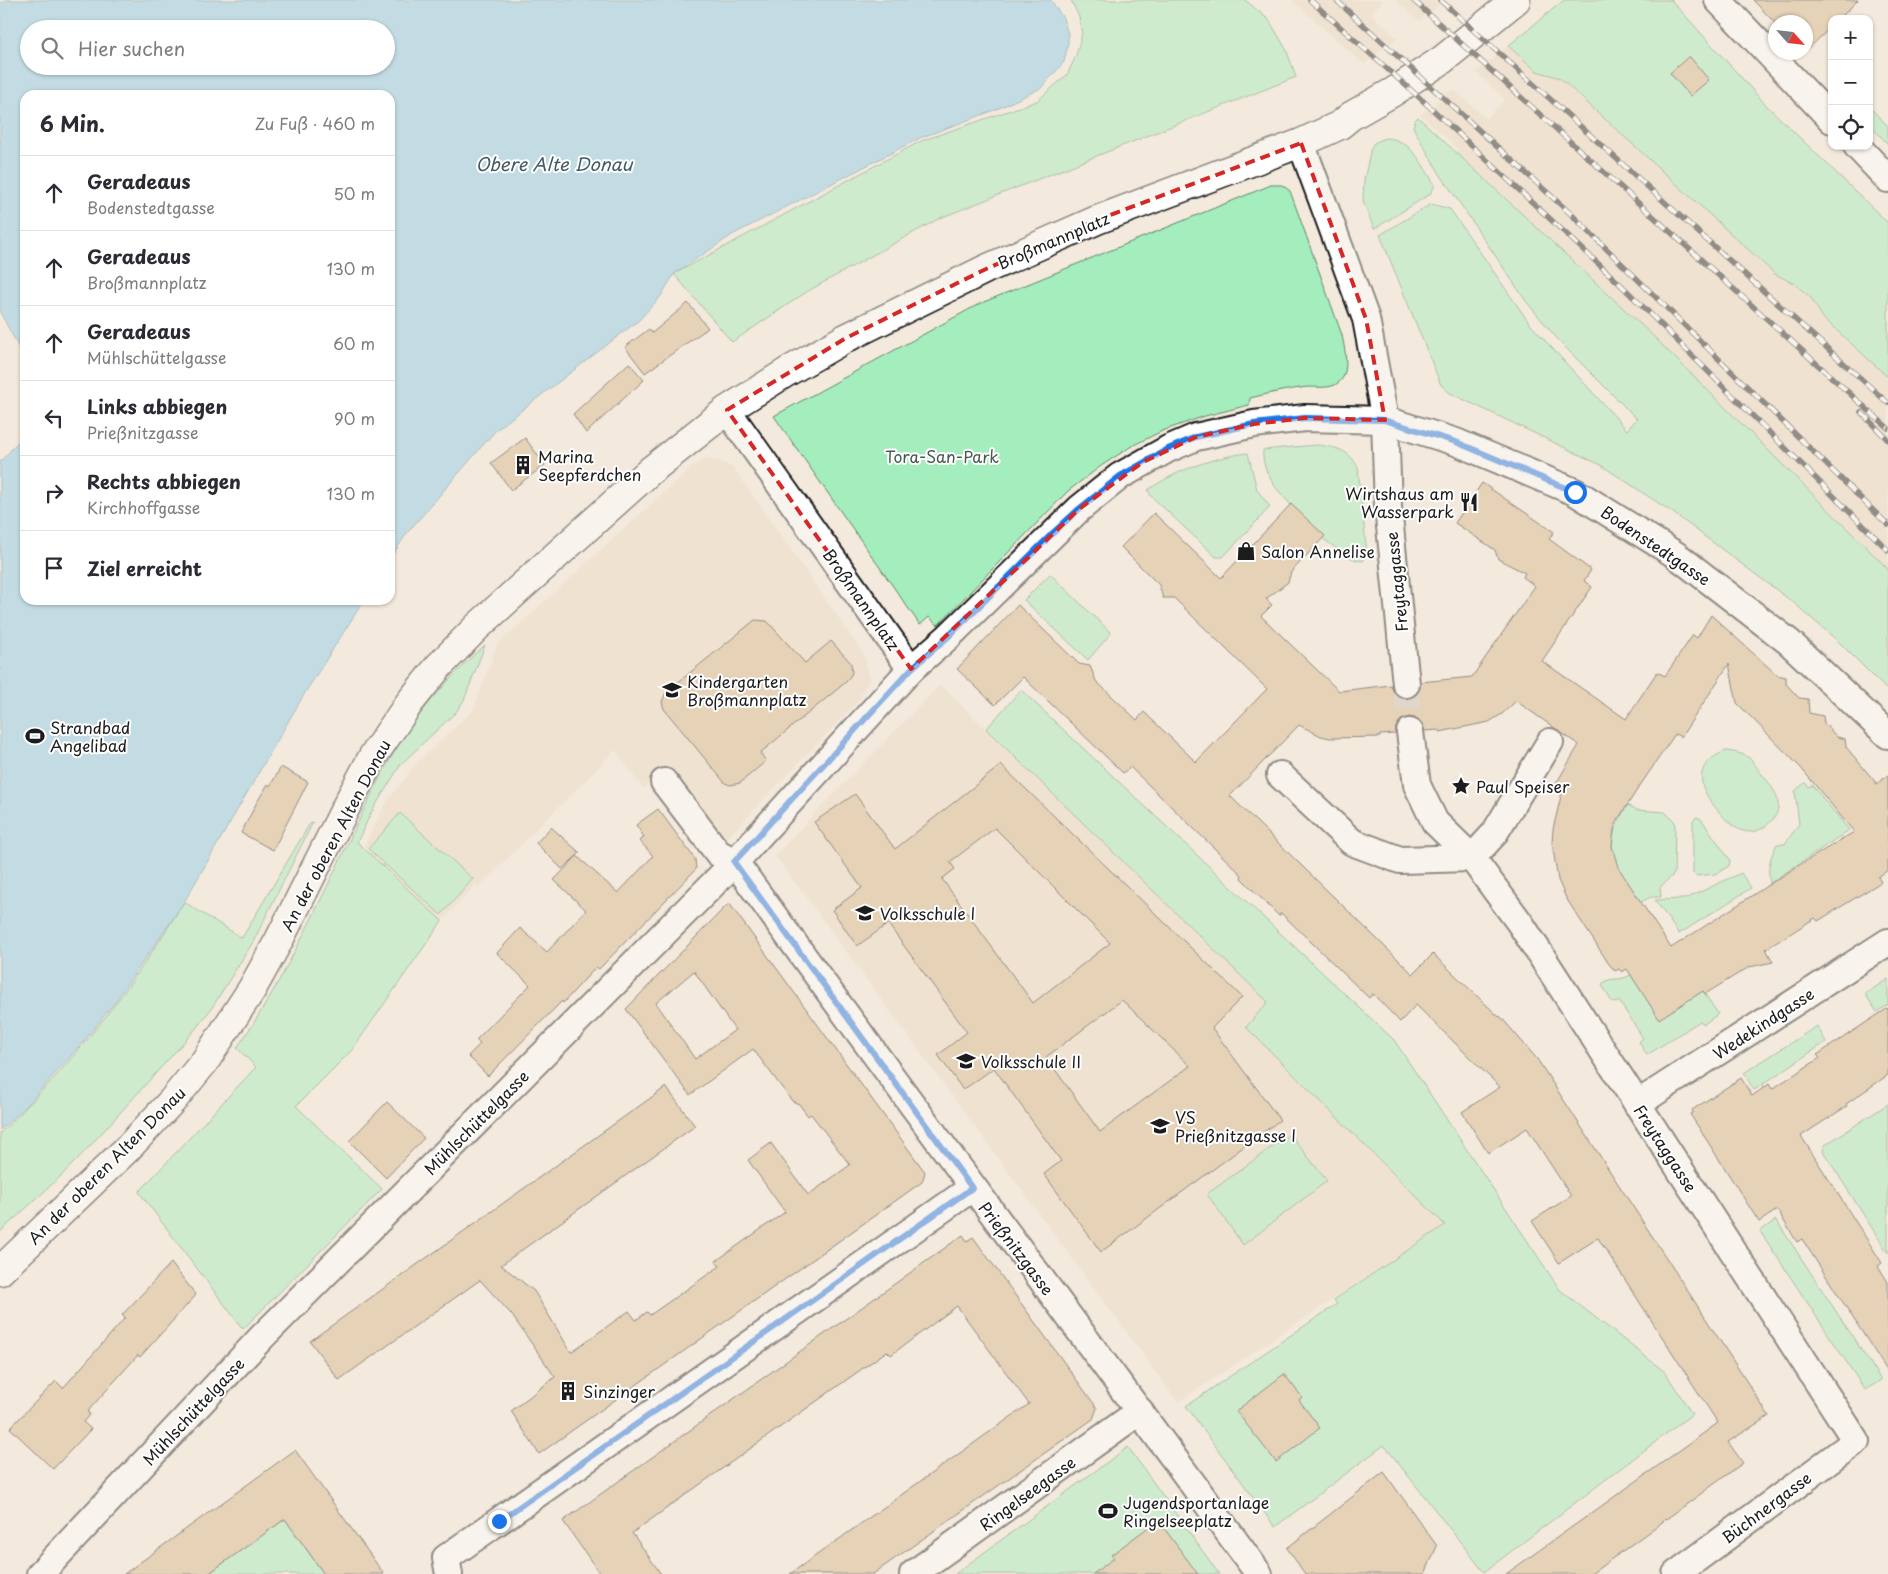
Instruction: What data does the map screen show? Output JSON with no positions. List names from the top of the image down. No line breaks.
{"streets":{"street":["Broßmannplatz","Bodenstedtgasse","Freytaggasse","An der oberen Alten Donau","Wedekindgasse","Mühlschüttelgasse","Prießnitzgasse","Ringelseegasse","Büchnergasse"]},"crossings":[["Broßmannplatz","An der oberen Alten Donau"],["Broßmannplatz","Mühlschüttelgasse"],["Bodenstedtgasse","Freytaggasse"],["Freytaggasse","Wedekindgasse"],["Freytaggasse","Büchnergasse"],["Mühlschüttelgasse","Prießnitzgasse"],["Prießnitzgasse","Ringelseegasse"]],"water":["Obere Alte Donau"],"parks":["Tora-San-Park"],"places":{"building":["Marina Seepferdchen","Sinzinger"],"restaurant":["Wirtshaus am Wasserpark"],"shop":["Salon Annelise"],"school or university":["Kindergarten Broßmannplatz","Volksschule I","Volksschule II","VS Prießnitzgasse I"],"sports":["Strandbad Angelibad","Jugendsportanlage Ringelseeplatz"],"place":["Paul Speiser"]},"north":"bottom right","page":{"map_buttons":["+","−"],"search":"Hier suchen","heading":["6 Min.","Zu Fuß · 460 m"],"list":[["Geradeaus","Bodenstedtgasse","50 m"],["Geradeaus","Broßmannplatz","130 m"],["Geradeaus","Mühlschüttelgasse","60 m"],["Links abbiegen","Prießnitzgasse","90 m"],["Rechts abbiegen","Kirchhoffgasse","130 m"],"Ziel erreicht"]}}
